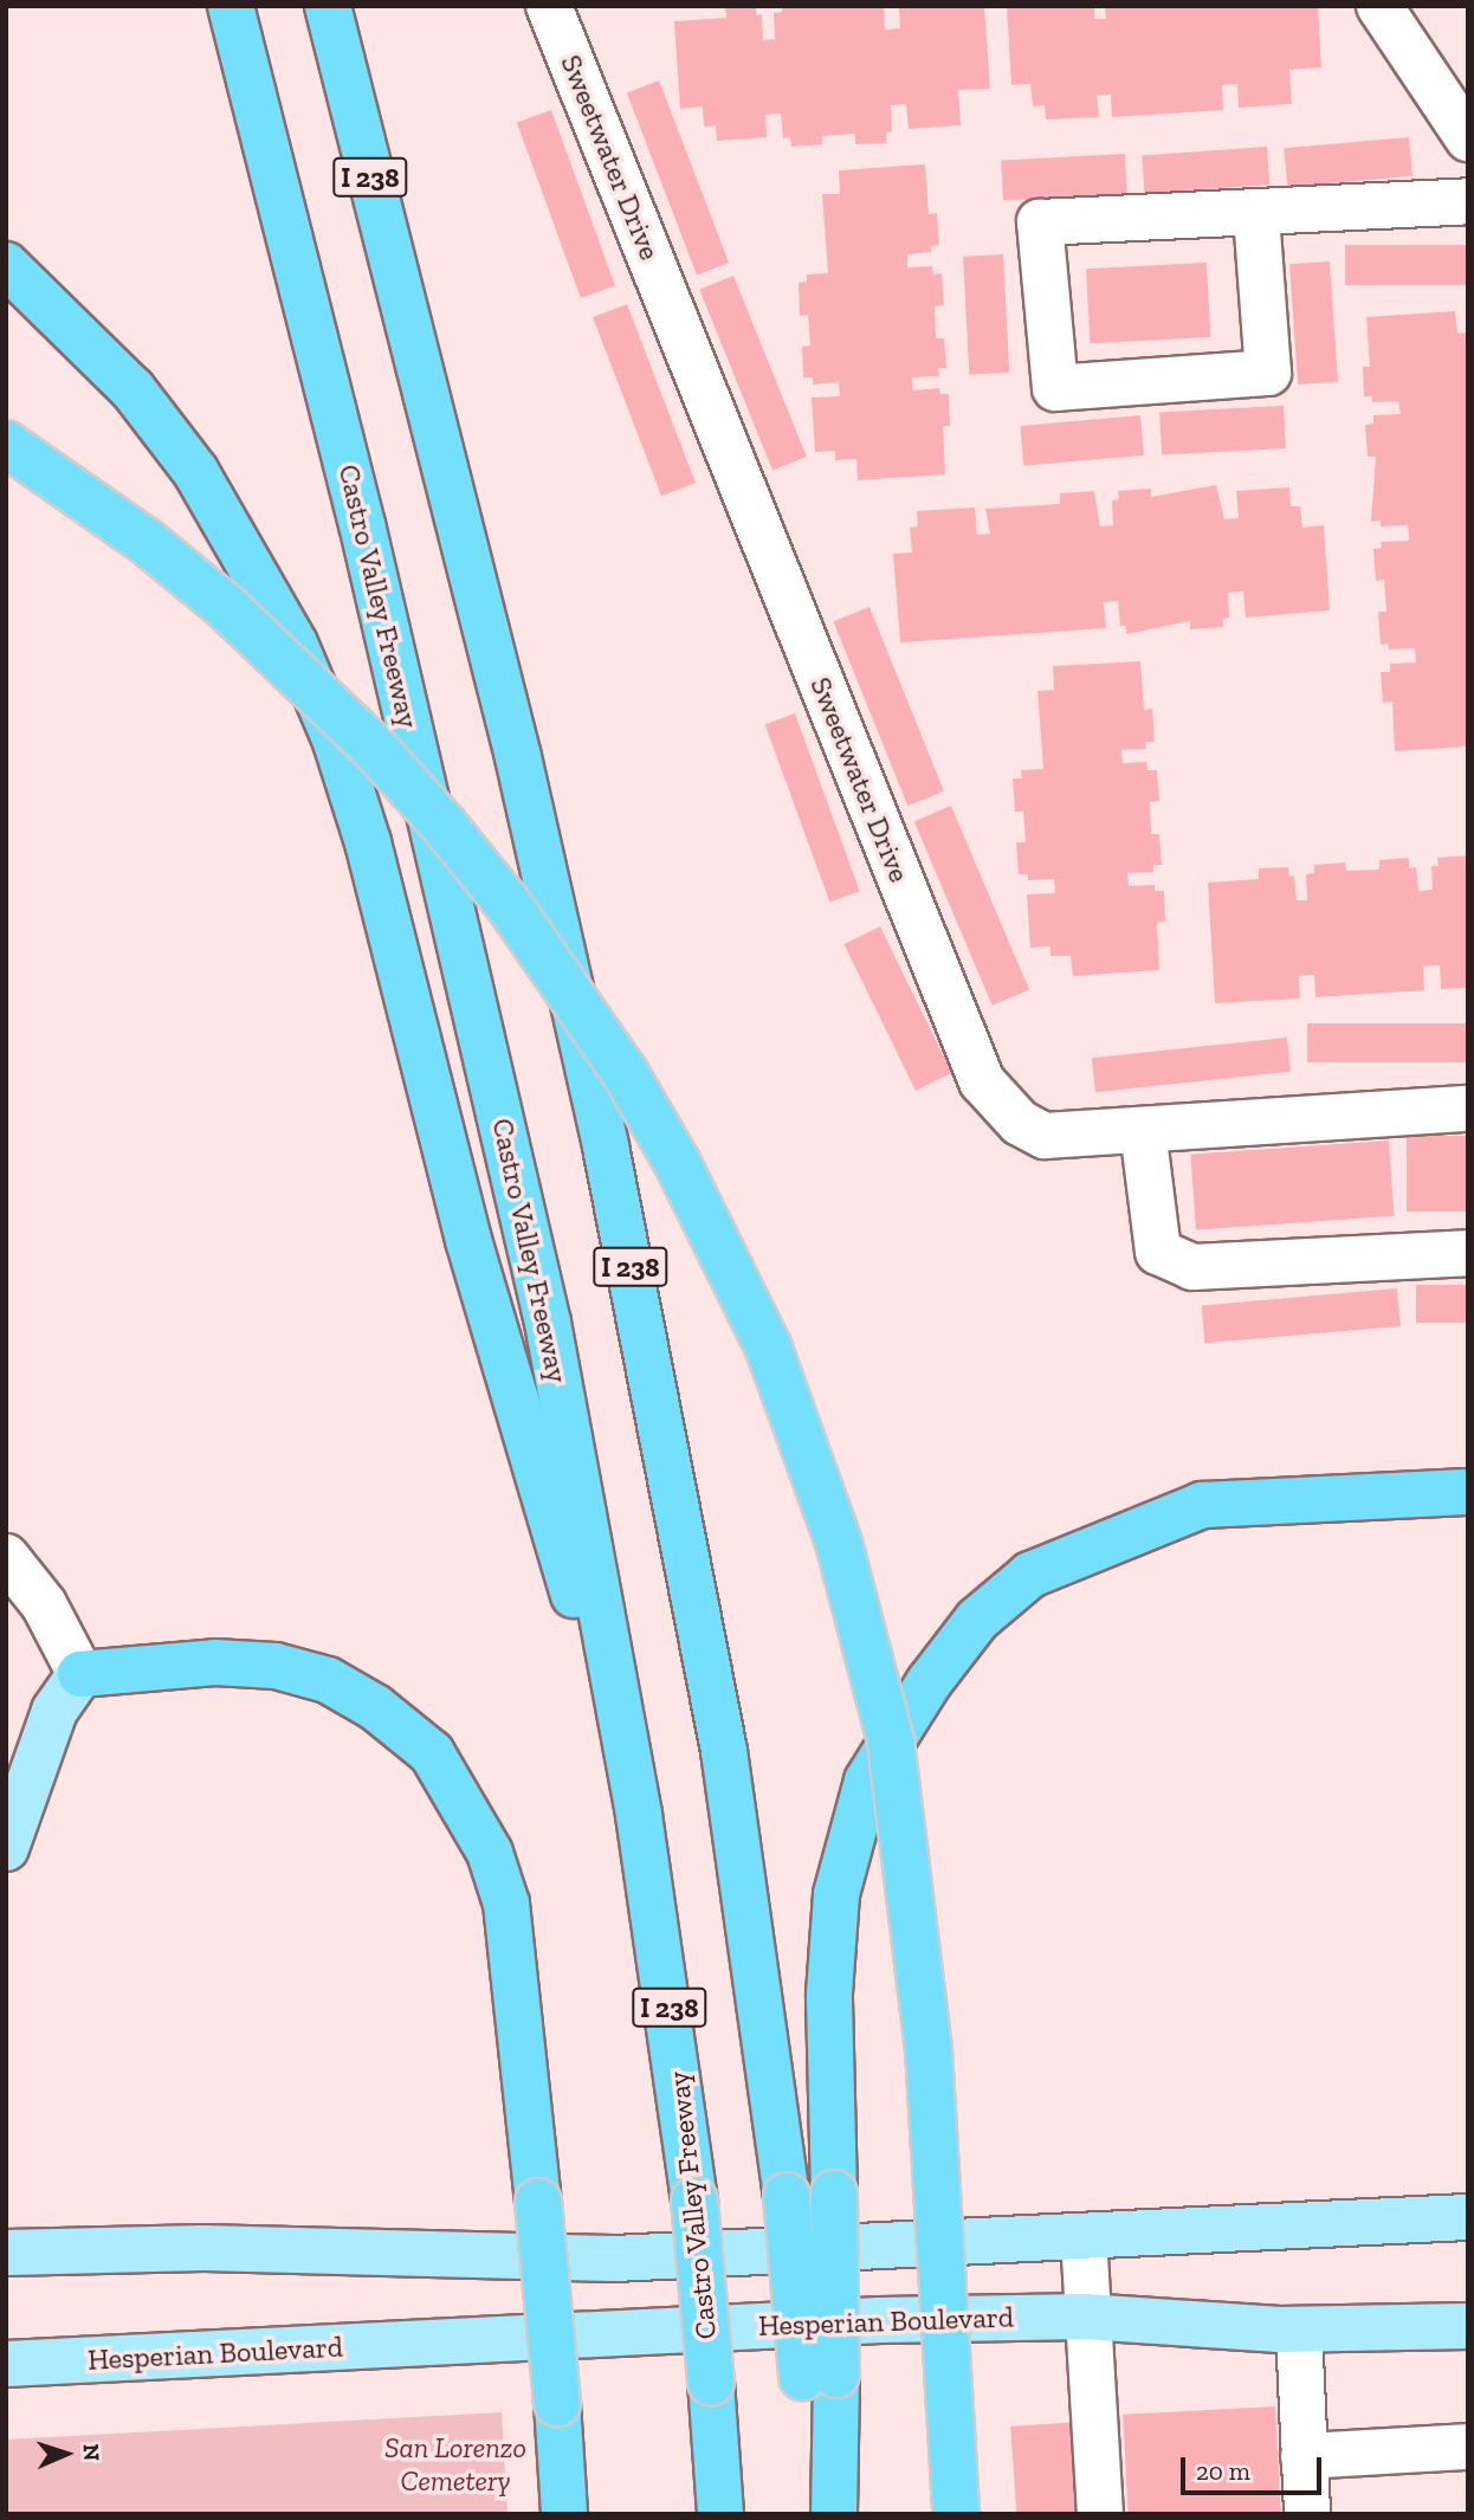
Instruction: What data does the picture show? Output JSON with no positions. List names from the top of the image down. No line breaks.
{"streets":{"highway":["I 238","Castro Valley Freeway"],"main road":["Hesperian Boulevard"],"street":["Sweetwater Drive"]},"parks":["San Lorenzo Cemetery"],"scale_bar":"20 m","north":"right"}
